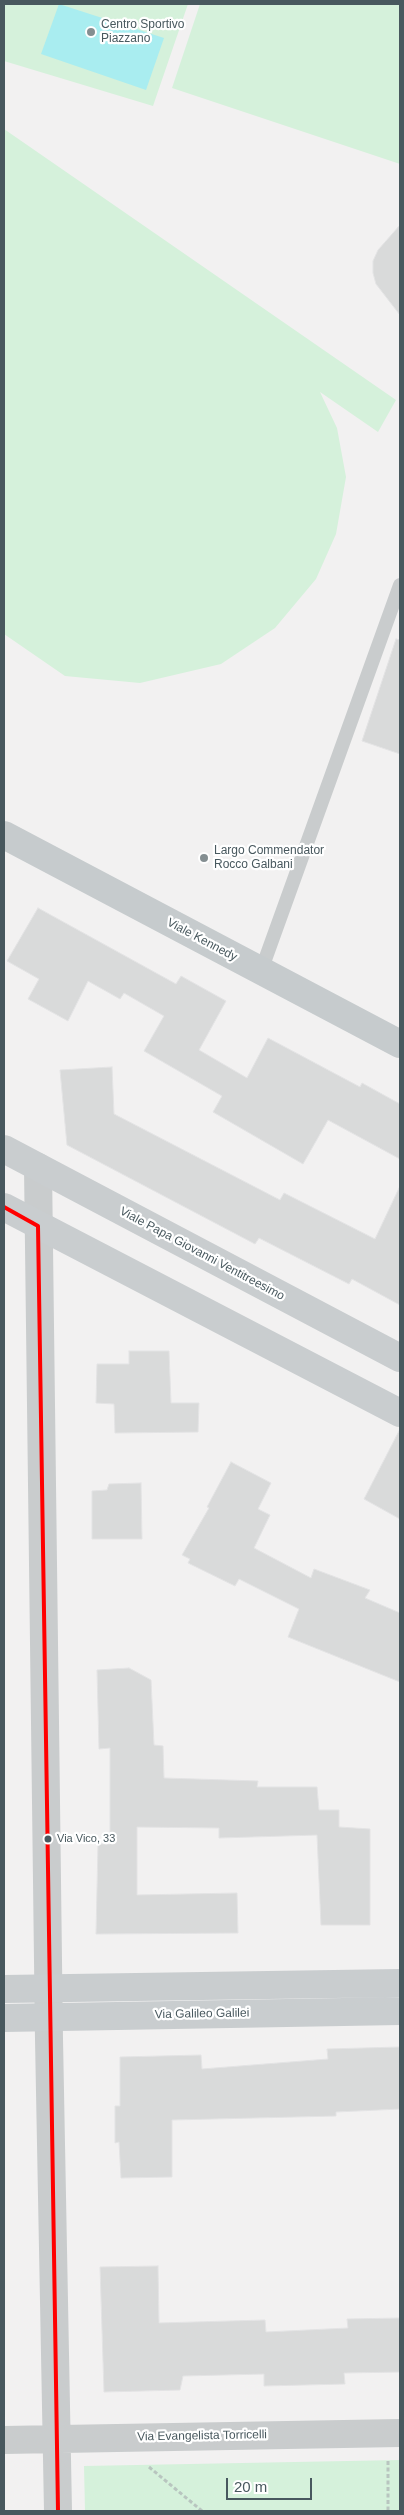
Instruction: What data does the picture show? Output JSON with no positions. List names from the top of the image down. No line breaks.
{"streets":{"main road":["Viale Kennedy"],"street":["Viale Papa Giovanni Ventitreesimo","Via Galileo Galilei","Via Evangelista Torricelli"]},"places":["Centro Sportivo Piazzano","Largo Commendator Rocco Galbani","Via Vico, 33"],"scale_bar":"20 m"}
